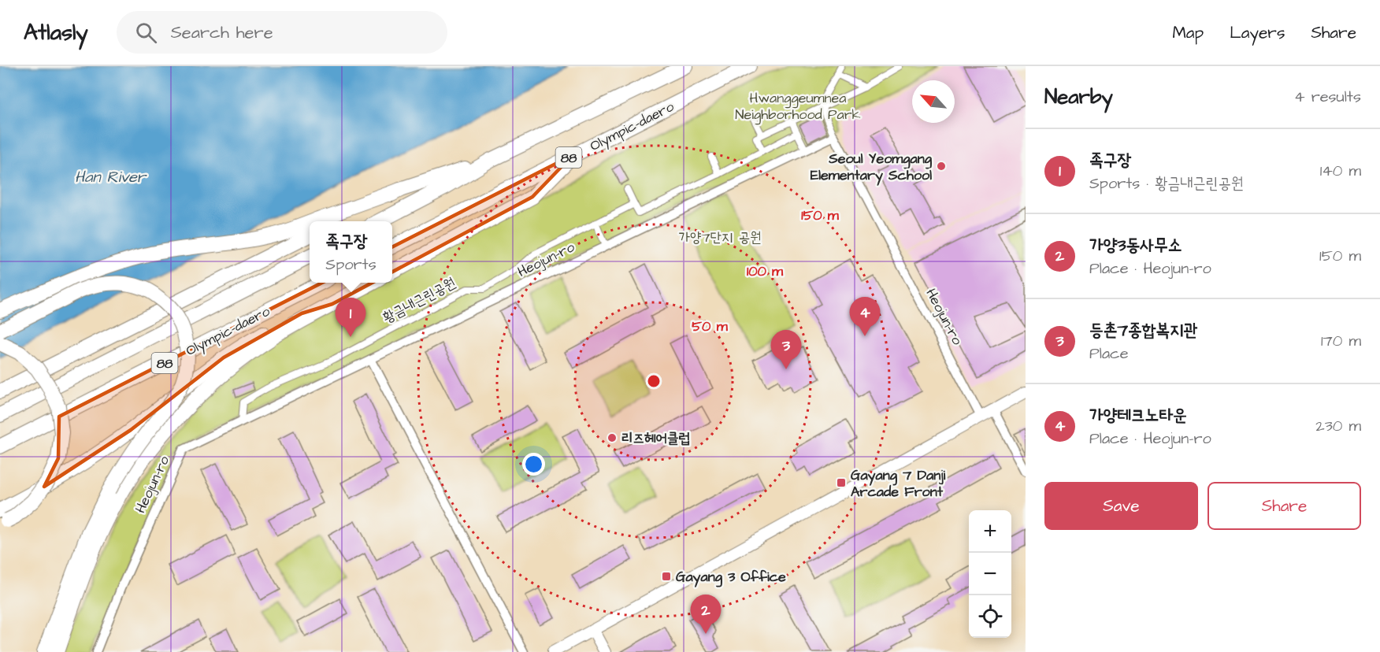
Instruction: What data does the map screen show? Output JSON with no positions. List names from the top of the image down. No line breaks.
{"streets":{"highway":["Olympic-daero","88"],"street":["Heojun-ro","황금내근린공원"]},"crossings":[["Heojun-ro","황금내근린공원"]],"water":["Han River"],"parks":["Hwanggeumnea Neighborhood Park","가양7단지 공원"],"places":{"other":["Seoul Yeomgang Elementary School","리즈헤어클럽"],"transit":["Gayang 7 Danji Arcade Front","Gayang 3 Office"]},"north":"top left","page":{"header":"Atlasly","search":"Search here","nav":["Map","Layers","Share"],"heading":["Nearby","4 results"],"list":[{"mark":"1","name":"족구장","note":"Sports · 황금내근린공원","value":"140 m"},{"mark":"2","name":"가양3동사무소","note":"Place · Heojun-ro","value":"150 m"},{"mark":"3","name":"등촌7종합복지관","note":"Place","value":"170 m"},{"mark":"4","name":"가양테크노타운","note":"Place · Heojun-ro","value":"230 m"}],"popup":["족구장","Sports"],"pins":["4","1","3","2"],"buttons":["Save","Share"],"map_buttons":["+","−"]},"rings":["150 m","100 m","50 m"]}
